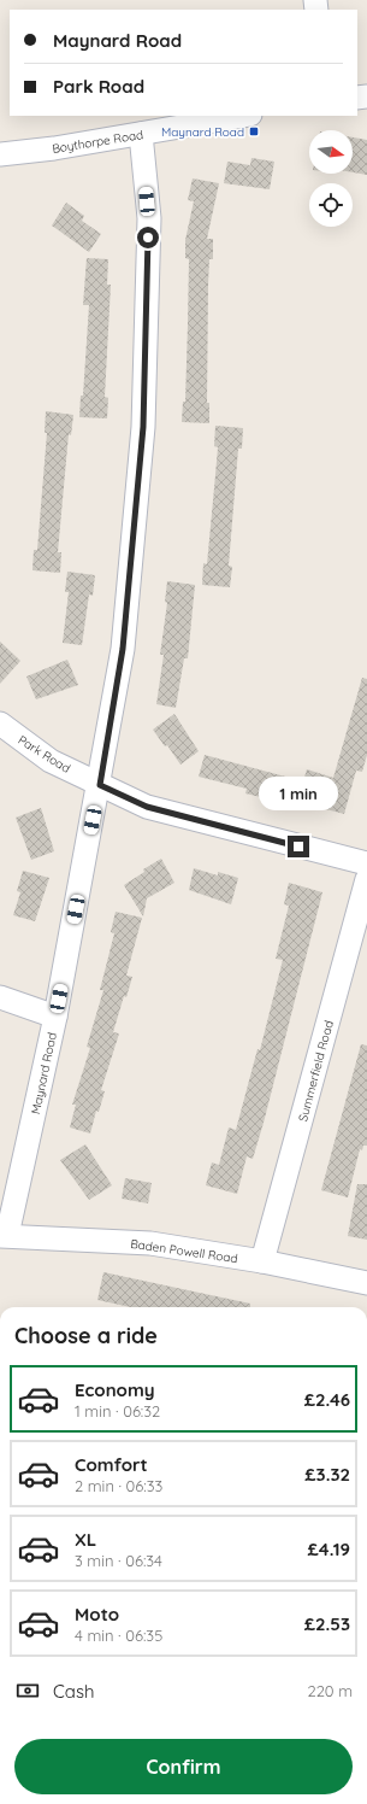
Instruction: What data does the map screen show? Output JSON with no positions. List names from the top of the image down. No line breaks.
{"streets":{"street":["Boythorpe Road","Park Road","Summerfield Road","Maynard Road","Baden Powell Road"]},"crossings":[["Boythorpe Road","Maynard Road"],["Park Road","Maynard Road"],["Summerfield Road","Baden Powell Road"],["Maynard Road","Baden Powell Road"]],"places":{"transit":["Maynard Road"]},"north":"right","page":{"banner":["Maynard Road","Park Road"],"bubble":"1 min","heading":"Choose a ride","list":[{"name":"Economy","note":"1 min · 06:32","value":"£2.46"},{"name":"Comfort","note":"2 min · 06:33","value":"£3.32"},{"name":"XL","note":"3 min · 06:34","value":"£4.19"},{"name":"Moto","note":"4 min · 06:35","value":"£2.53"}],"pay":["Cash","220 m"],"buttons":"Confirm"}}
